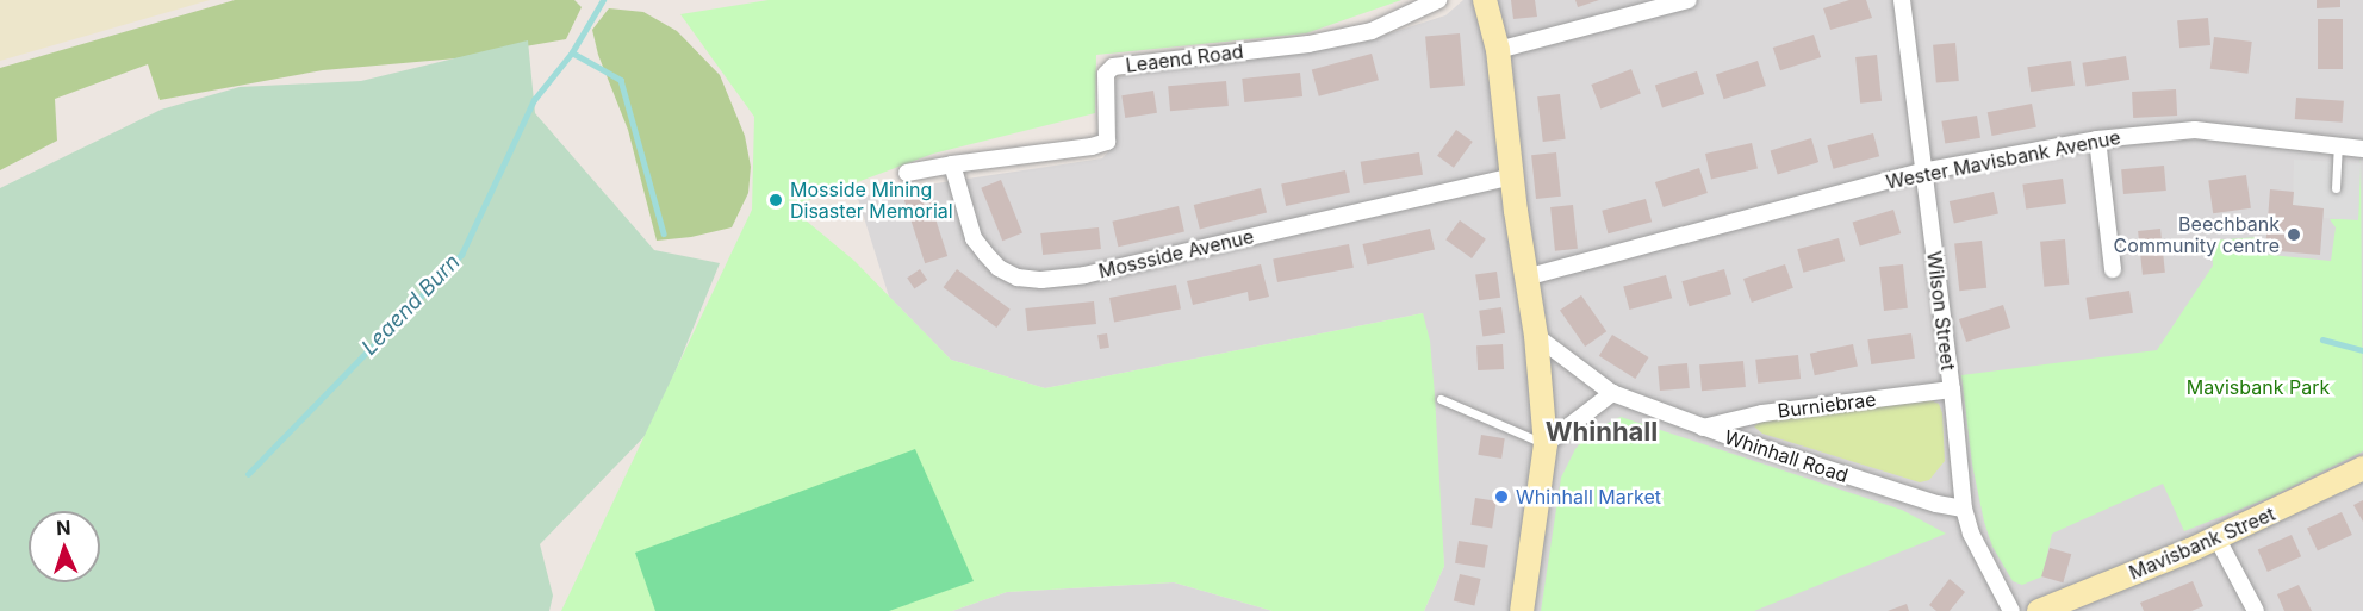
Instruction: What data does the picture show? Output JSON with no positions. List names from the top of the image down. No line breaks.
{"streets":{"street":["Leaend Road","Wester Mavisbank Avenue","Mossside Avenue","Wilson Street","Burniebrae","Whinhall Road","Mavisbank Street"]},"crossings":[["Leaend Road","Mossside Avenue"],["Wester Mavisbank Avenue","Wilson Street"],["Wilson Street","Burniebrae"],["Wilson Street","Whinhall Road"],["Burniebrae","Whinhall Road"]],"districts":["Whinhall"],"water":["Leaend Burn"],"parks":["Mavisbank Park"],"places":["Mosside Mining Disaster Memorial","Beechbank Community centre","Whinhall Market"],"north":"top"}
